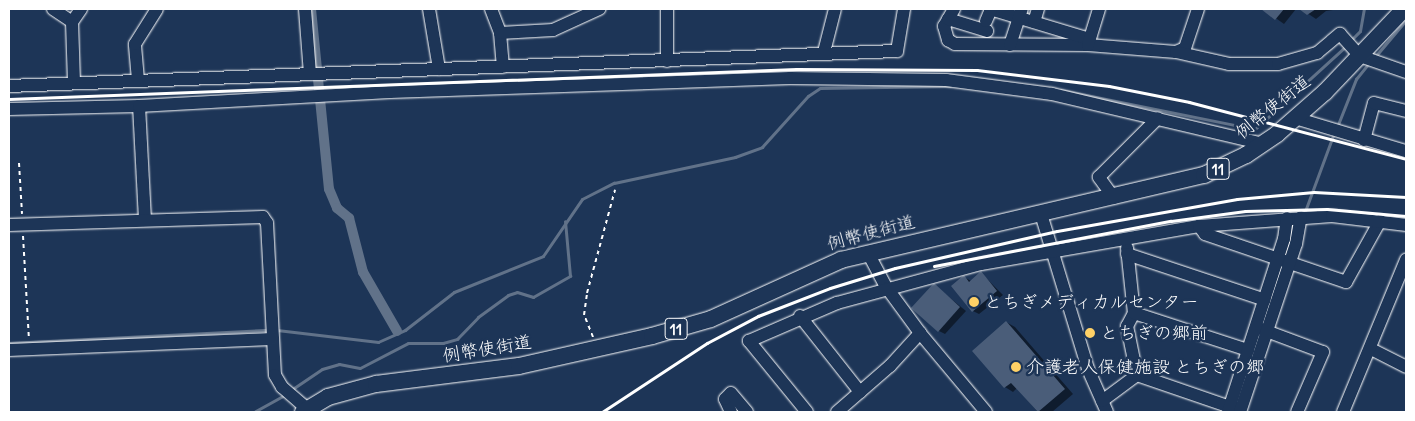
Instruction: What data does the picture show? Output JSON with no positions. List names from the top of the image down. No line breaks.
{"streets":{"main road":["例幣使街道","11"]},"places":["とちぎメディカルセンター","とちぎの郷前","介護老人保健施設 とちぎの郷"]}
